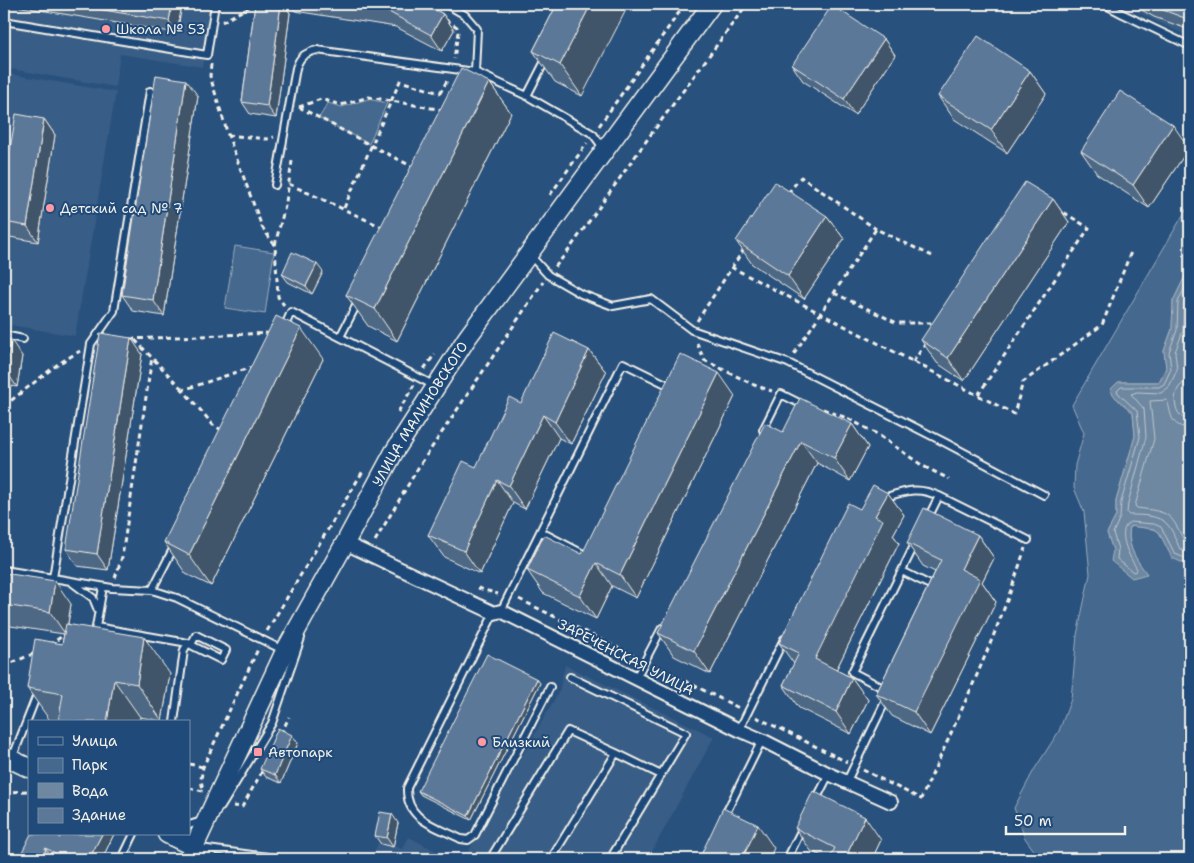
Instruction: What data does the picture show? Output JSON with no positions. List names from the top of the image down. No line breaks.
{"streets":{"street":["УЛИЦА МАЛИНОВСКОГО","ЗАРЕЧЕНСКАЯ УЛИЦА"]},"crossings":[["УЛИЦА МАЛИНОВСКОГО","ЗАРЕЧЕНСКАЯ УЛИЦА"]],"places":{"other":["Школа № 53","Детский сад № 7","Близкий"],"transit":["Автопарк"]},"legend":["Улица","Парк","Вода","Здание"],"scale_bar":"50 m"}
